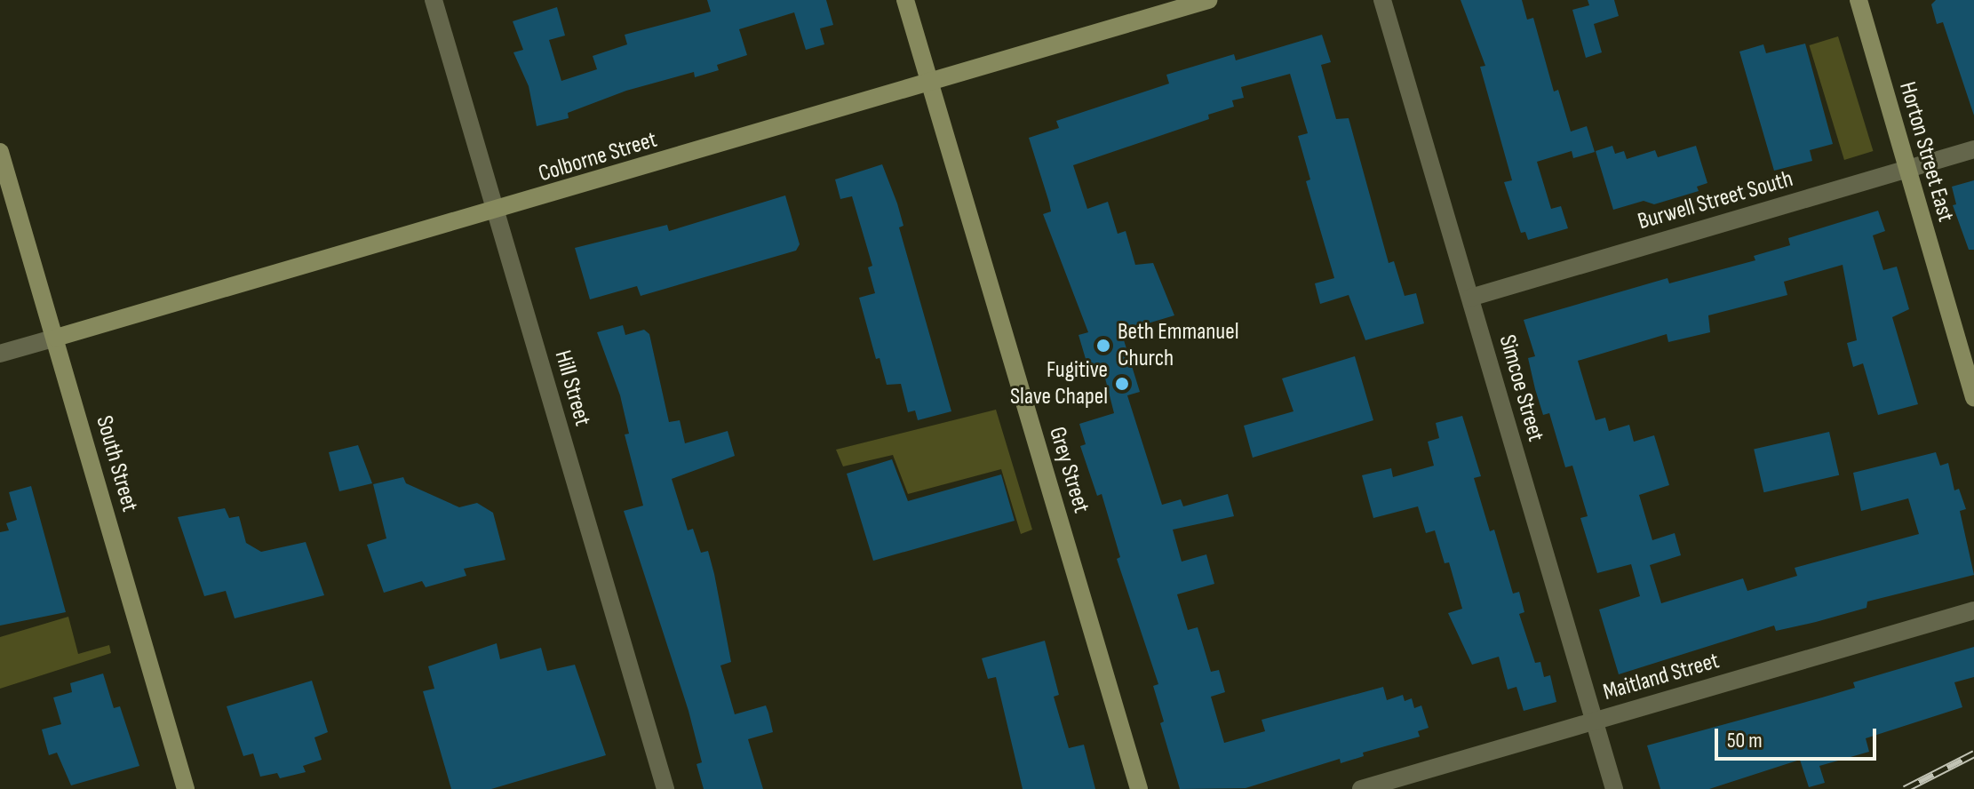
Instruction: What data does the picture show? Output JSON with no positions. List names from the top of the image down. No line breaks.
{"streets":{"street":["Horton Street East","Colborne Street","Burwell Street South","Hill Street","Simcoe Street","South Street","Grey Street","Maitland Street"]},"crossings":[["Horton Street East","Burwell Street South"],["Colborne Street","Hill Street"],["Colborne Street","South Street"],["Colborne Street","Grey Street"],["Burwell Street South","Simcoe Street"],["Simcoe Street","Maitland Street"]],"places":["Beth Emmanuel Church","Fugitive Slave Chapel"],"scale_bar":"50 m"}
